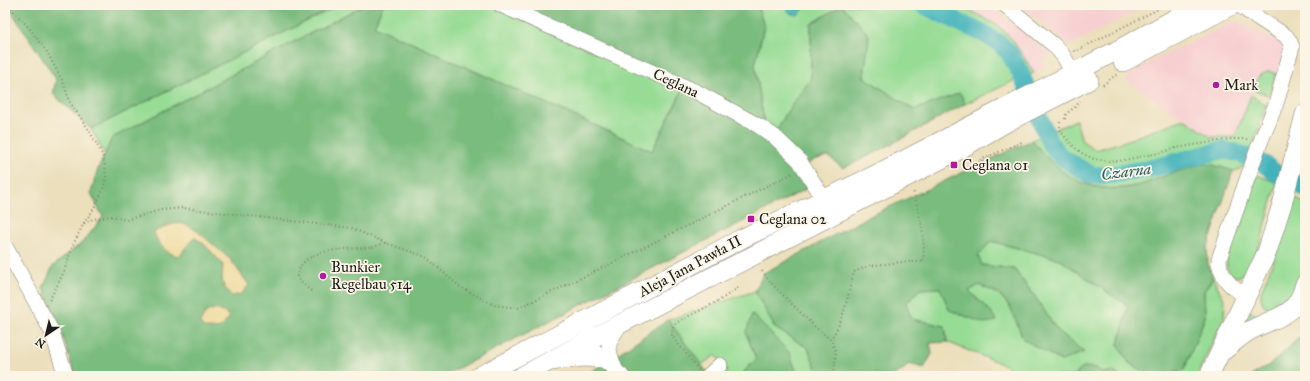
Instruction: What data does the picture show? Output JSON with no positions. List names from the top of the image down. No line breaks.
{"streets":{"main road":["Aleja Jana Pawła II"],"street":["Ceglana"]},"crossings":[["Ceglana","Aleja Jana Pawła II"]],"water":["Czarna"],"places":{"other":["Mark","Bunkier Regelbau 514"],"transit":["Ceglana 01","Ceglana 02"]},"north":"bottom left"}
